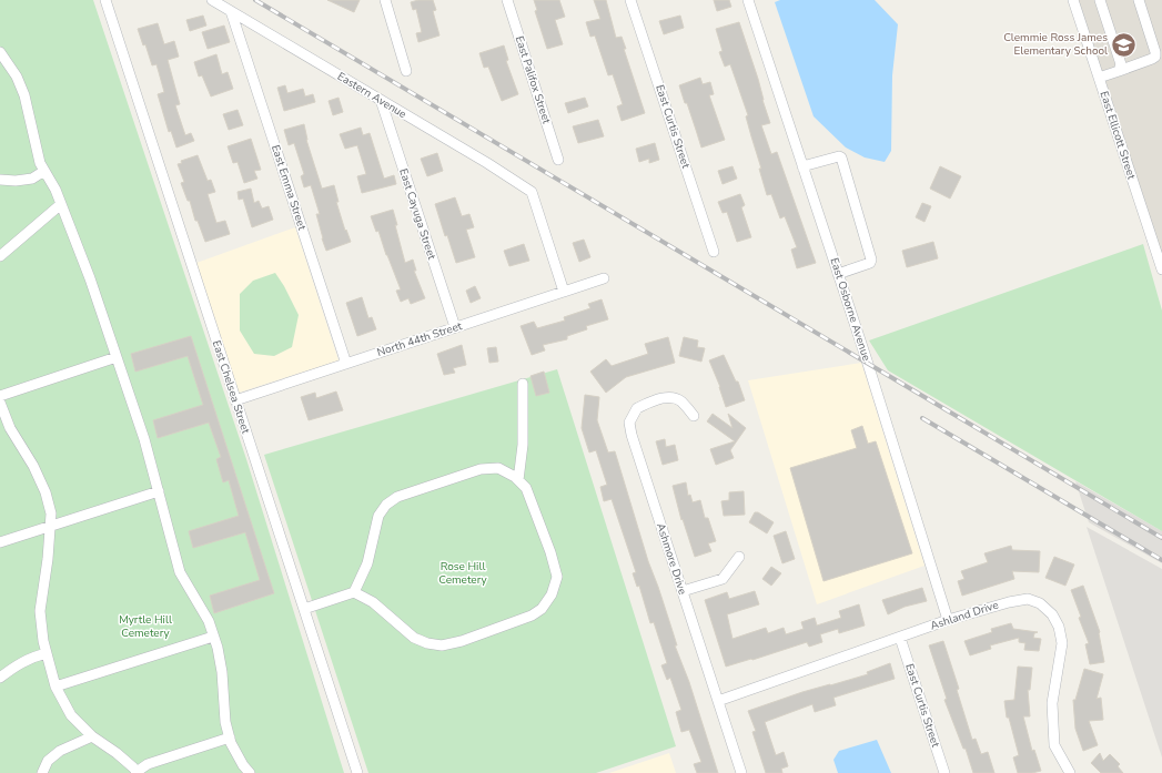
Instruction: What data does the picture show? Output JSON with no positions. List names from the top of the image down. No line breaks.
{"streets":{"street":["East Palifox Street","Eastern Avenue","East Curtis Street","East Ellicott Street","East Emma Street","East Cayuga Street","East Osborne Avenue","North 44th Street","East Chelsea Street","Ashmore Drive","Ashland Drive"]},"crossings":[["Eastern Avenue","East Emma Street"],["Eastern Avenue","East Cayuga Street"],["Eastern Avenue","North 44th Street"],["East Curtis Street","Ashland Drive"],["East Emma Street","North 44th Street"],["East Cayuga Street","North 44th Street"],["East Osborne Avenue","Ashland Drive"],["North 44th Street","East Chelsea Street"],["Ashmore Drive","Ashland Drive"]],"parks":["Rose Hill Cemetery","Myrtle Hill Cemetery"],"places":{"school or university":["Clemmie Ross James Elementary School"]}}
